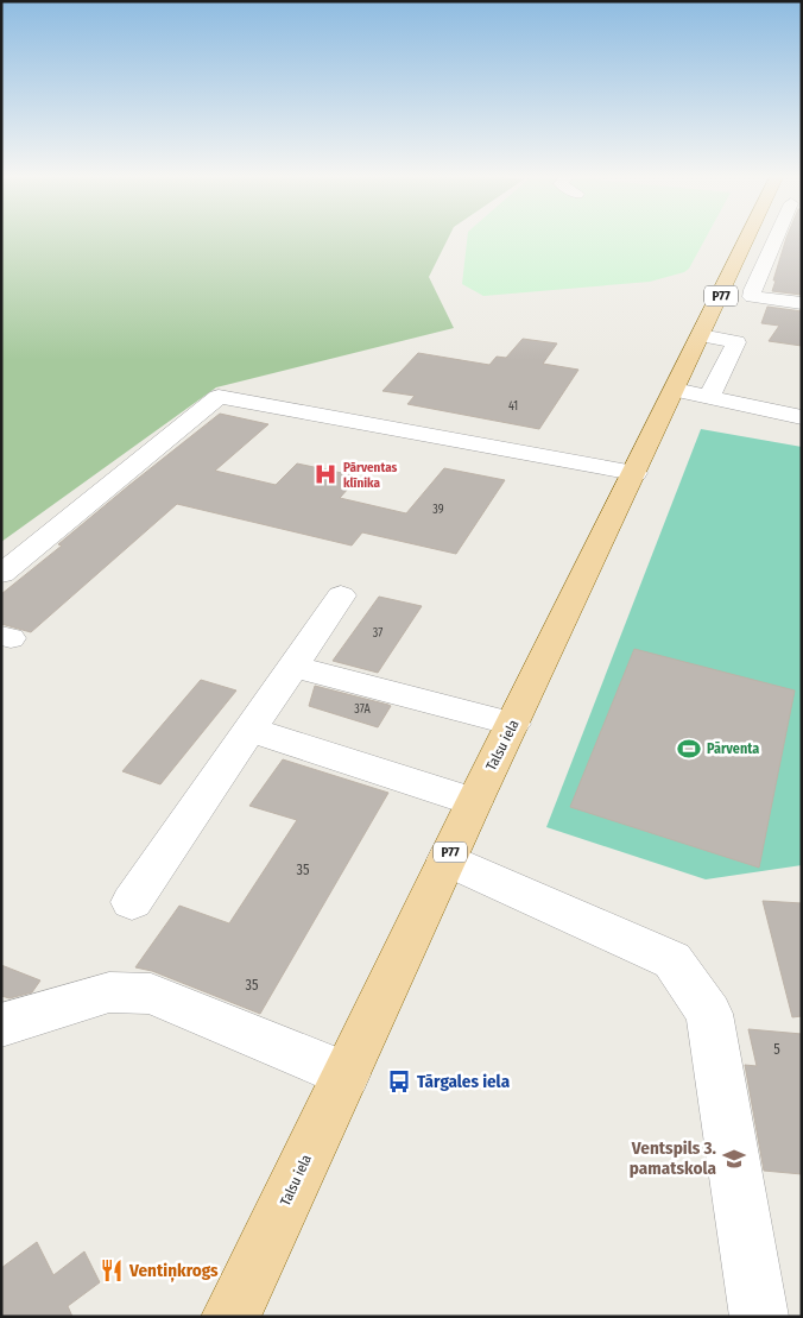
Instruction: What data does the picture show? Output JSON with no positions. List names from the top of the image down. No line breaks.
{"streets":{"main road":["P77","Talsu iela"]},"places":{"hospital":["Pārventas klīnika"],"sports":["Pārventa"],"bus stop":["Tārgales iela"],"school or university":["Ventspils 3. pamatskola"],"restaurant":["Ventiņkrogs"]},"house_numbers":["41","39","37","37A","35","35","5"]}
